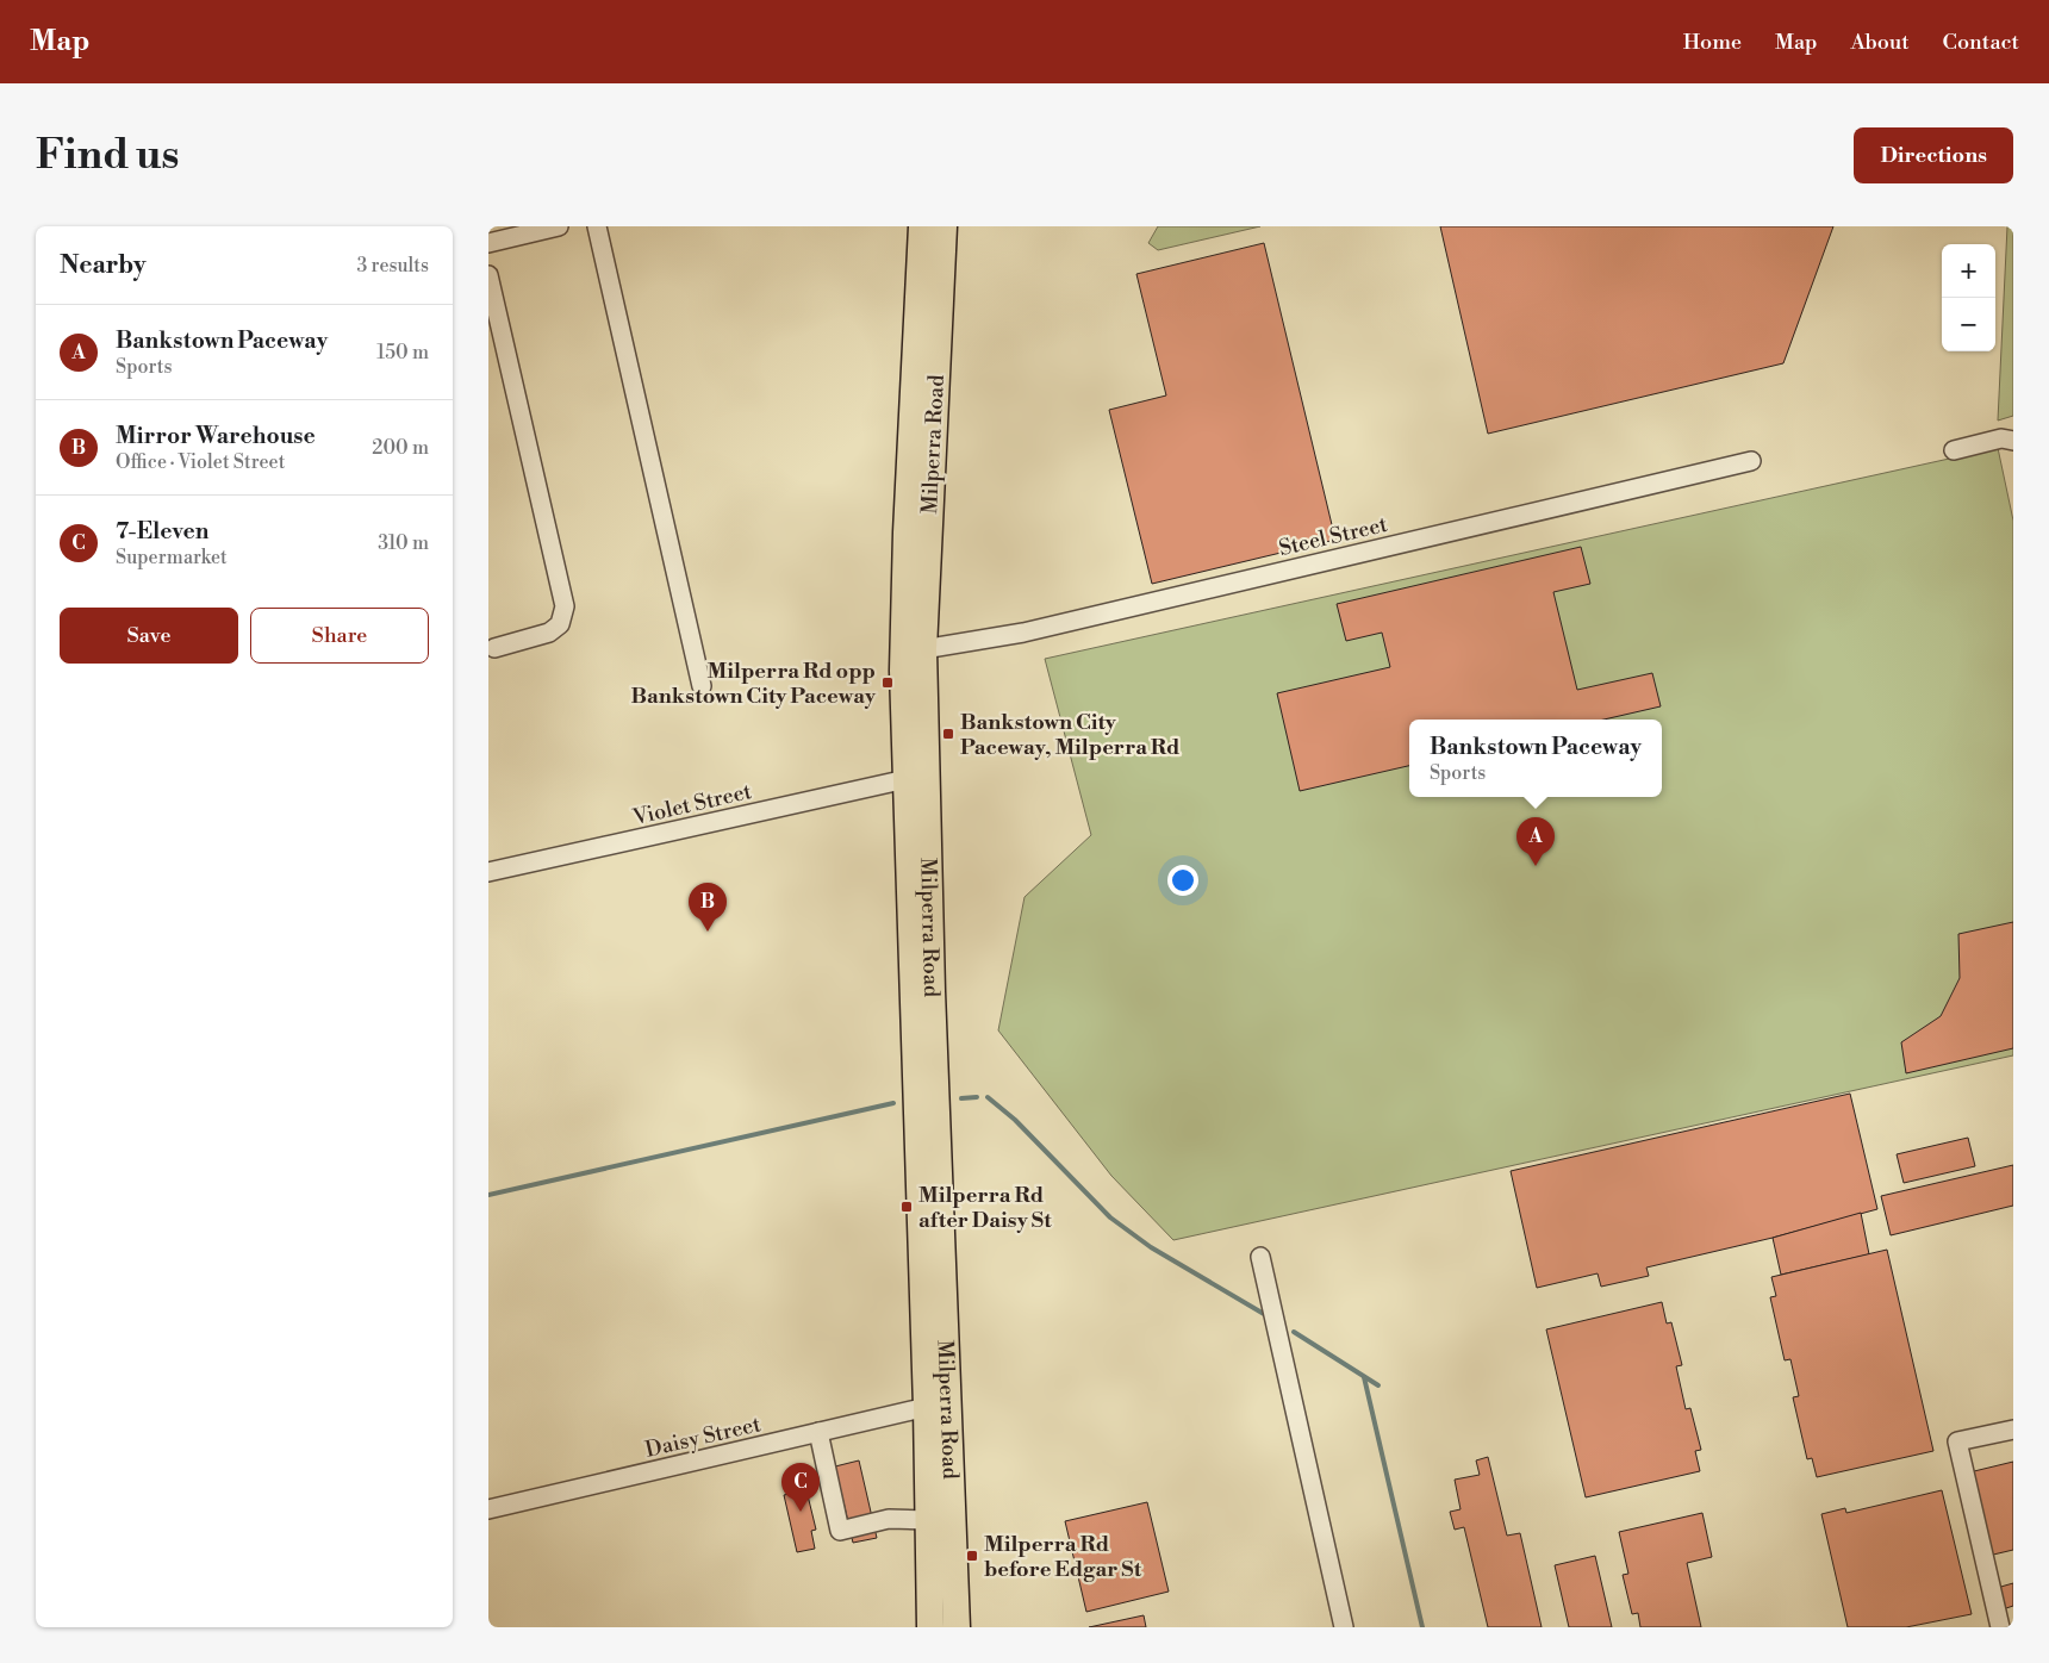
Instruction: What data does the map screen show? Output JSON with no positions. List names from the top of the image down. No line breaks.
{"streets":{"highway":["Milperra Road"],"street":["Steel Street","Violet Street","Daisy Street"]},"crossings":[["Milperra Road","Steel Street"],["Milperra Road","Violet Street"],["Milperra Road","Daisy Street"]],"places":{"transit":["Milperra Rd opp Bankstown City Paceway","Bankstown City Paceway, Milperra Rd","Milperra Rd after Daisy St","Milperra Rd before Edgar St"]},"page":{"header":"Map","nav":["Home","Map","About","Contact"],"buttons":["Directions",["Save","Share"]],"title":"Find us","heading":["Nearby","3 results"],"map_buttons":["+","−"],"list":[{"mark":"A","name":"Bankstown Paceway","note":"Sports","value":"150 m"},{"mark":"B","name":"Mirror Warehouse","note":"Office · Violet Street","value":"200 m"},{"mark":"C","name":"7-Eleven","note":"Supermarket","value":"310 m"}],"popup":["Bankstown Paceway","Sports"],"pins":["A","B","C"]}}
